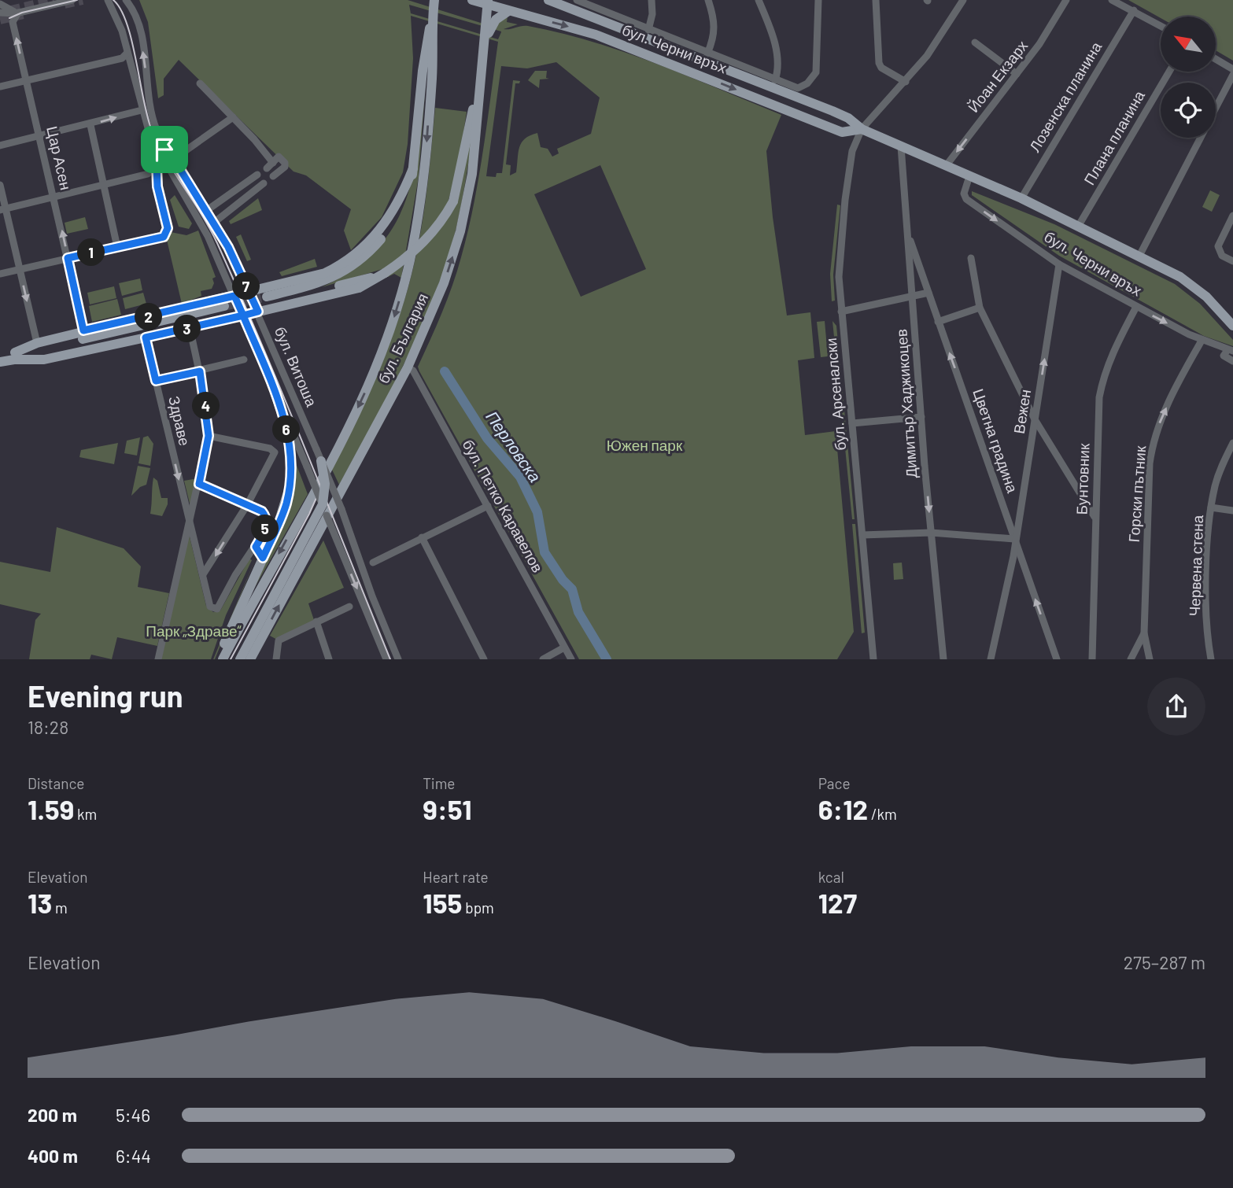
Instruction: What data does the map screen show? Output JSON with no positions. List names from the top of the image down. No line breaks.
{"streets":{"main road":["бул. Черни връх","бул. България"],"street":["Йоан Екзарх","Лозенска планина","Плана планина","Цар Асен","бул. Витоша","бул. Арсеналски","Димитър Хаджикоцев","Вежен","Здраве","Цветна градина","Бунтовник","Горски пътник","бул. Петко Каравелов","Червена стена"]},"crossings":[["бул. Черни връх","Йоан Екзарх"],["бул. Черни връх","Лозенска планина"],["бул. Черни връх","Плана планина"],["бул. Черни връх","бул. България"],["бул. Черни връх","бул. Арсеналски"],["бул. Черни връх","Димитър Хаджикоцев"],["бул. Черни връх","Вежен"],["бул. Черни връх","Бунтовник"],["бул. Черни връх","Горски пътник"],["бул. България","бул. Петко Каравелов"],["Димитър Хаджикоцев","Цветна градина"],["Вежен","Цветна градина"]],"one_way":["Йоан Екзарх","Вежен","Горски пътник"],"water":["Перловска"],"parks":["Южен парк","Парк „Здраве“"],"north":"top left","page":{"pins":["1","7","2","3","4","6","5"],"heading":["Evening run","18:28"],"stats":[["Distance","1.59 km"],["Time","9:51"],["Pace","6:12 /km"],["Elevation","13 m"],["Heart rate","155 bpm"],["kcal","127"]],"chart":["Elevation","275–287 m"],"list":[{"name":"200 m","note":"5:46"},{"name":"400 m","note":"6:44"}]}}
